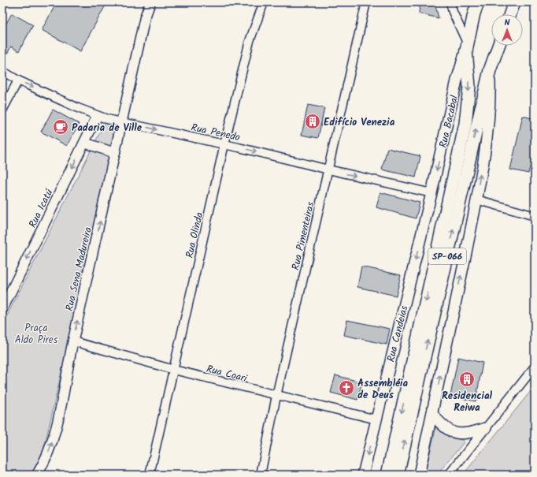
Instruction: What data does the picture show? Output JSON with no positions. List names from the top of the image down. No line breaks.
{"streets":{"main road":["Rua Bacabal","SP-066","Rua Candeias"],"street":["Rua Penedo","Rua Icatú","Rua Olinda","Rua Pimenteiras","Rua Sena Madureira","Rua Coari"]},"crossings":[["Rua Bacabal","Rua Penedo"],["Rua Bacabal","SP-066"],["Rua Bacabal","Rua Candeias"],["Rua Penedo","Rua Icatú"],["Rua Penedo","Rua Olinda"],["Rua Penedo","Rua Pimenteiras"],["Rua Penedo","Rua Sena Madureira"],["Rua Penedo","Rua Candeias"],["Rua Olinda","Rua Coari"],["Rua Pimenteiras","Rua Coari"],["Rua Sena Madureira","Rua Coari"],["Rua Candeias","Rua Coari"]],"one_way":["Rua Penedo","Rua Icatú","Rua Sena Madureira"],"parks":["Praça Aldo Pires"],"places":{"building":["Edifício Venezia","Residencial Reiwa"],"cafe":["Padaria de Ville"],"church":["Assembléia de Deus"]},"north":"top"}
